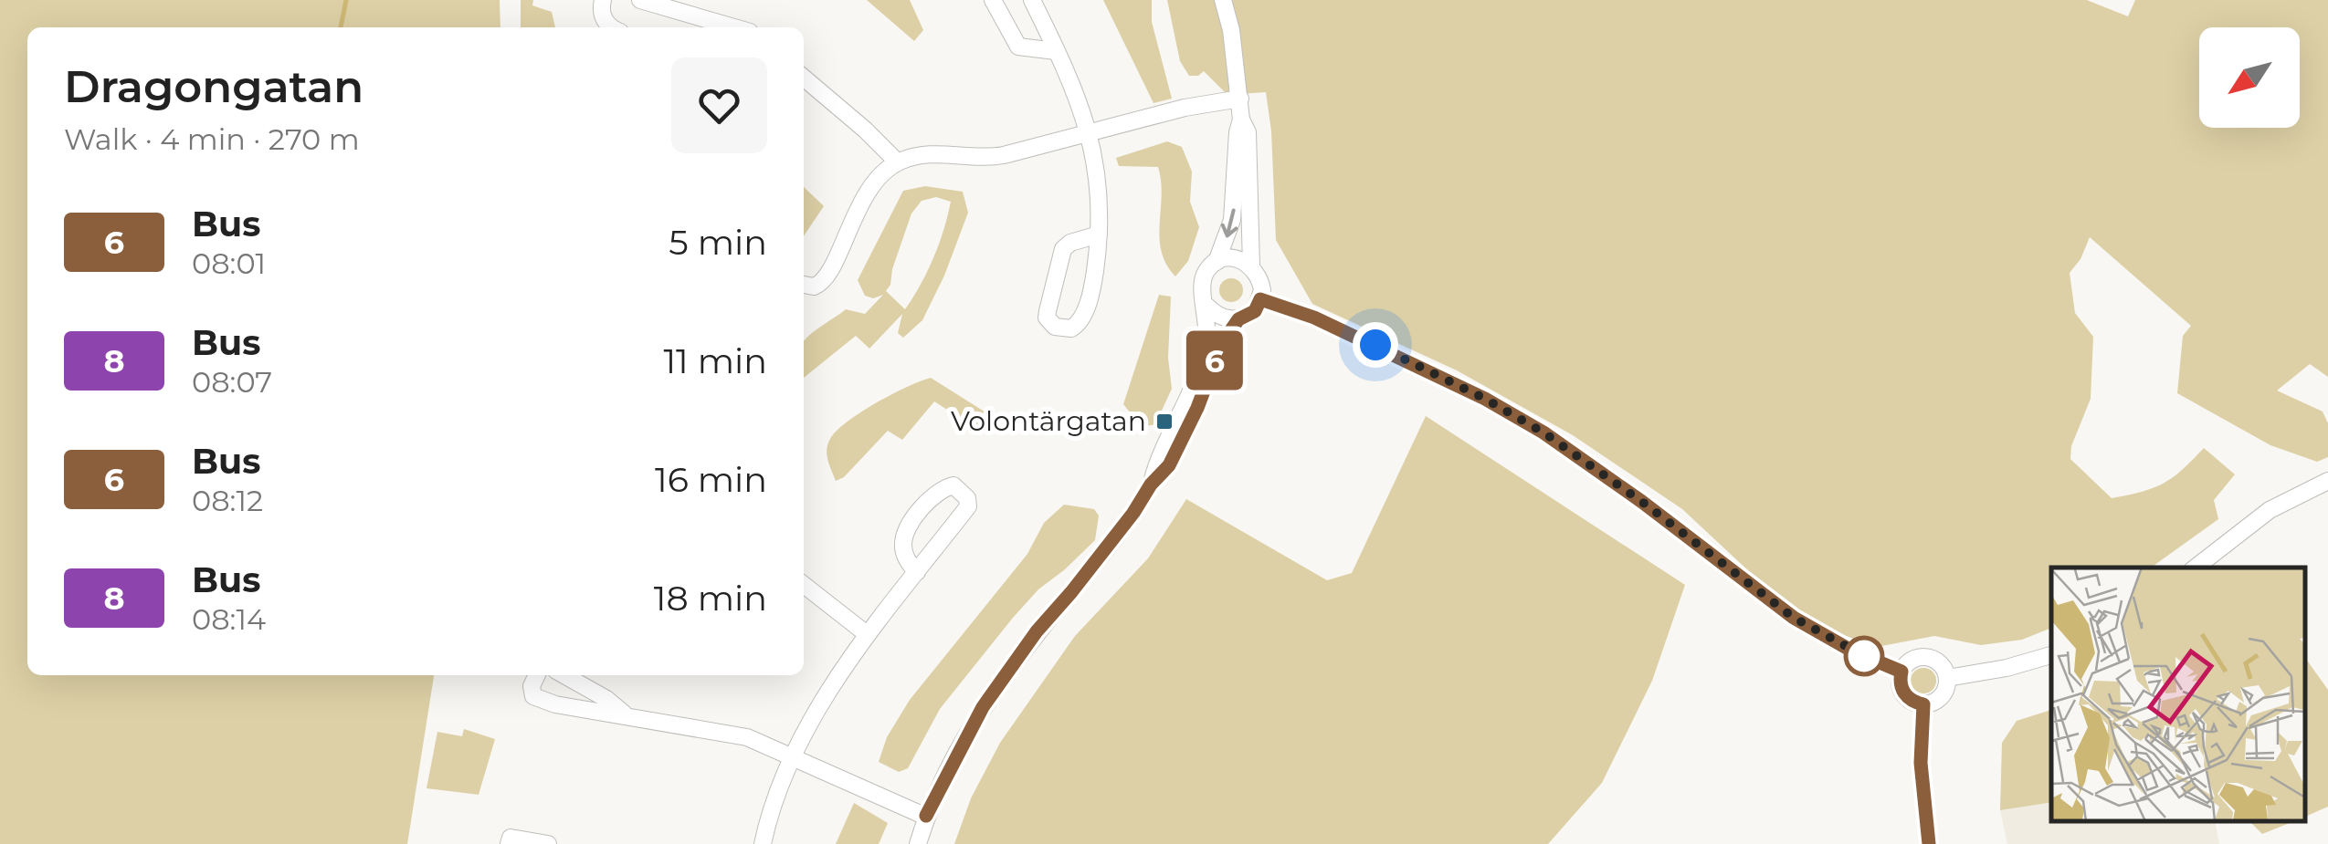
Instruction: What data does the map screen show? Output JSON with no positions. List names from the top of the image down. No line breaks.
{"places":{"transit":["Volontärgatan"]},"lines":["bus line 6"],"north":"bottom left","page":{"on_map":"6","heading":["Dragongatan","Walk · 4 min · 270 m"],"list":[{"mark":"6","name":"Bus","note":"08:01","value":"5 min"},{"mark":"8","name":"Bus","note":"08:07","value":"11 min"},{"mark":"6","name":"Bus","note":"08:12","value":"16 min"},{"mark":"8","name":"Bus","note":"08:14","value":"18 min"}]}}
